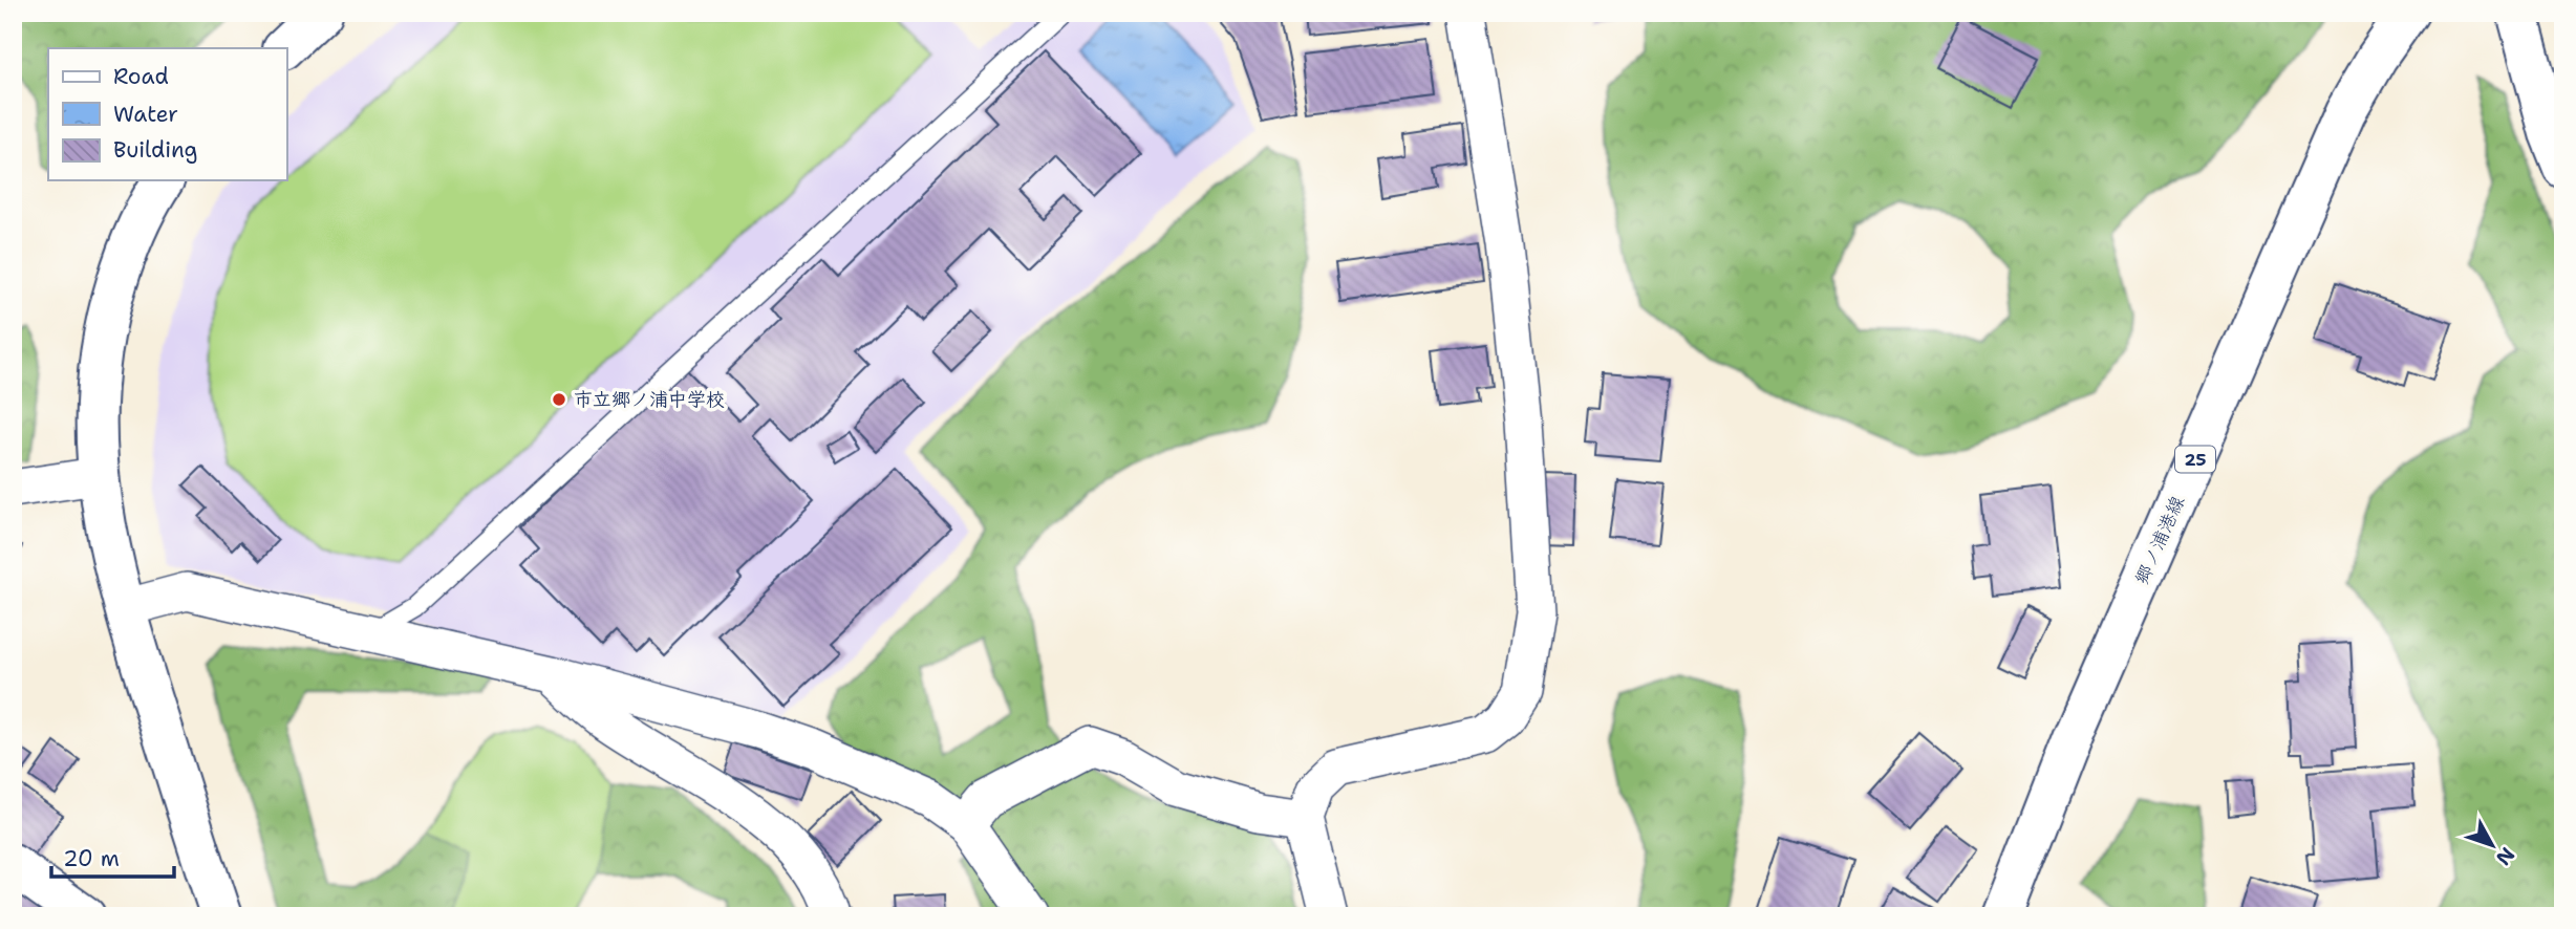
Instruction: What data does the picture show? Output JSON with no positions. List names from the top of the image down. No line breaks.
{"streets":{"street":["25","郷ノ浦港線"]},"places":["市立郷ノ浦中学校"],"legend":["Road","Water","Building"],"scale_bar":"20 m","north":"bottom right"}
